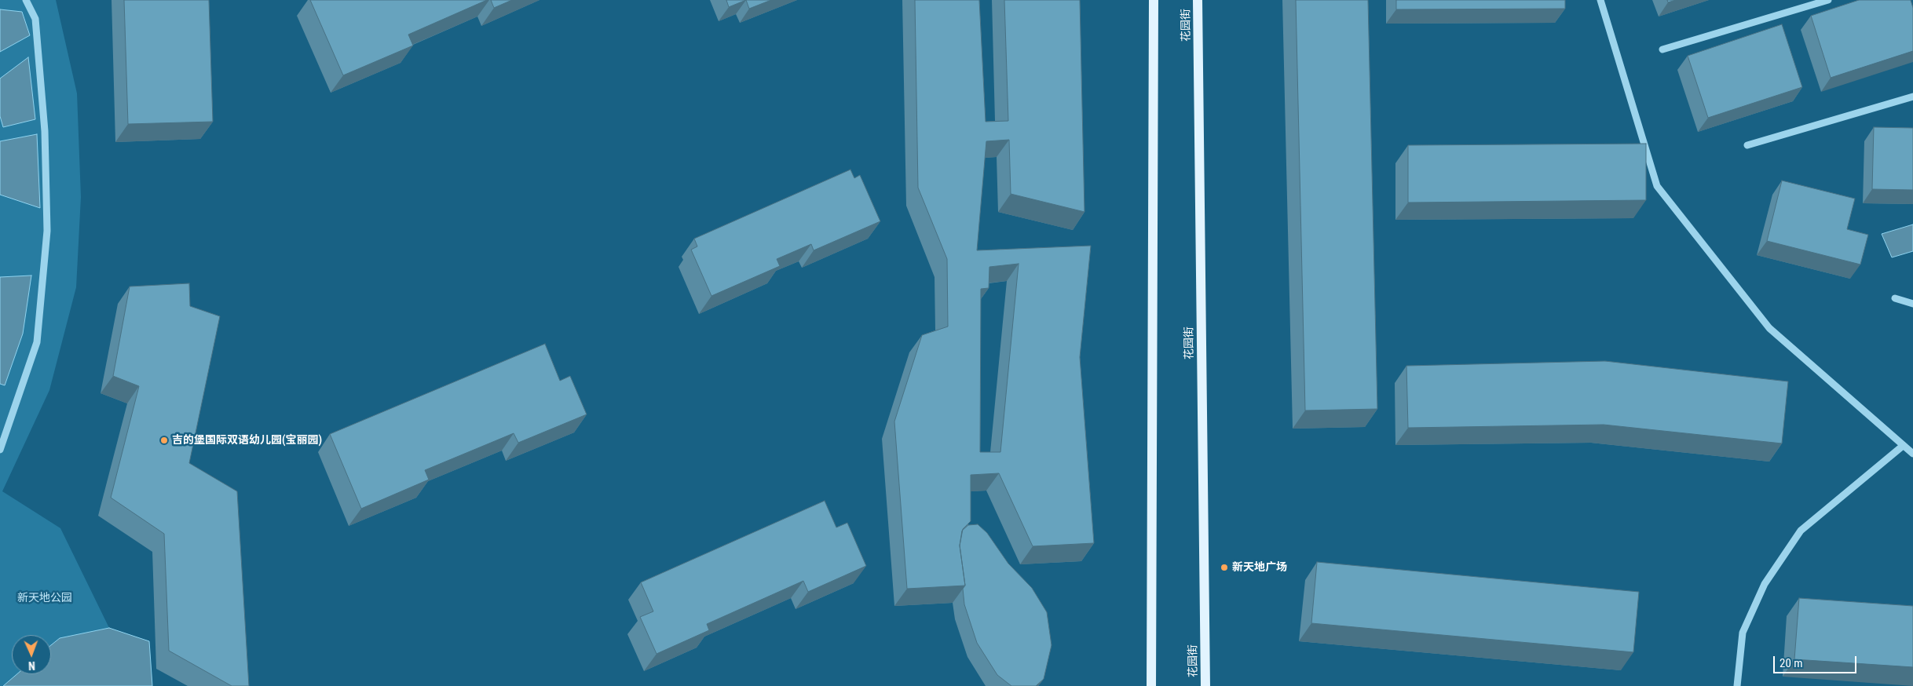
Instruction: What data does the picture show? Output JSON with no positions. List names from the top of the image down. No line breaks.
{"streets":{"main road":["花园街"]},"parks":["新天地公园"],"places":["吉的堡国际双语幼儿园(宝丽园)","新天地广场"],"scale_bar":"20 m","north":"bottom"}
